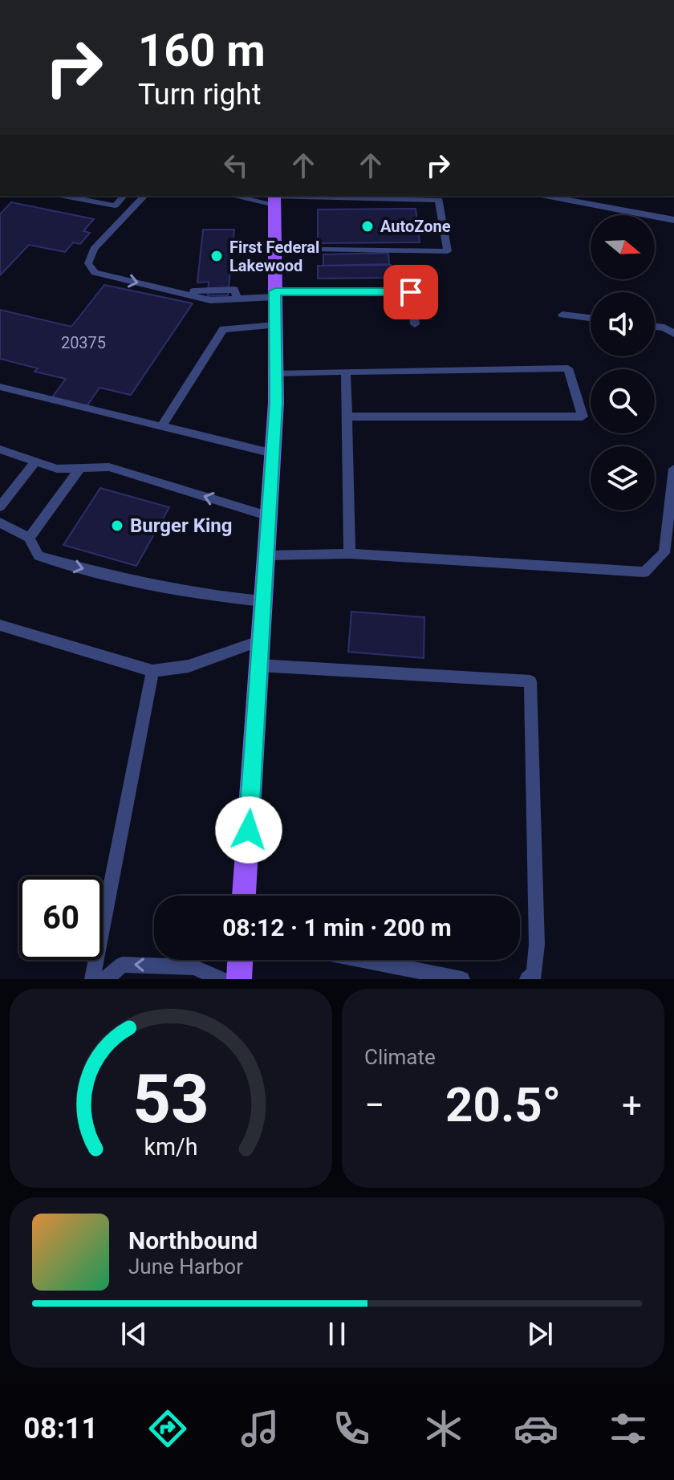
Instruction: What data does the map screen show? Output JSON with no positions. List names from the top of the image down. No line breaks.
{"places":["AutoZone","First Federal Lakewood","Burger King"],"house_numbers":["20375"],"north":"right","page":{"turn":["160 m","Turn right"],"limit":"60","trip":"08:12 · 1 min · 200 m","tile":"Climate","heat":["−","20.5°","+"],"song":["Northbound","June Harbor"],"tabs":"08:11","gauge":["53","km/h"]}}
